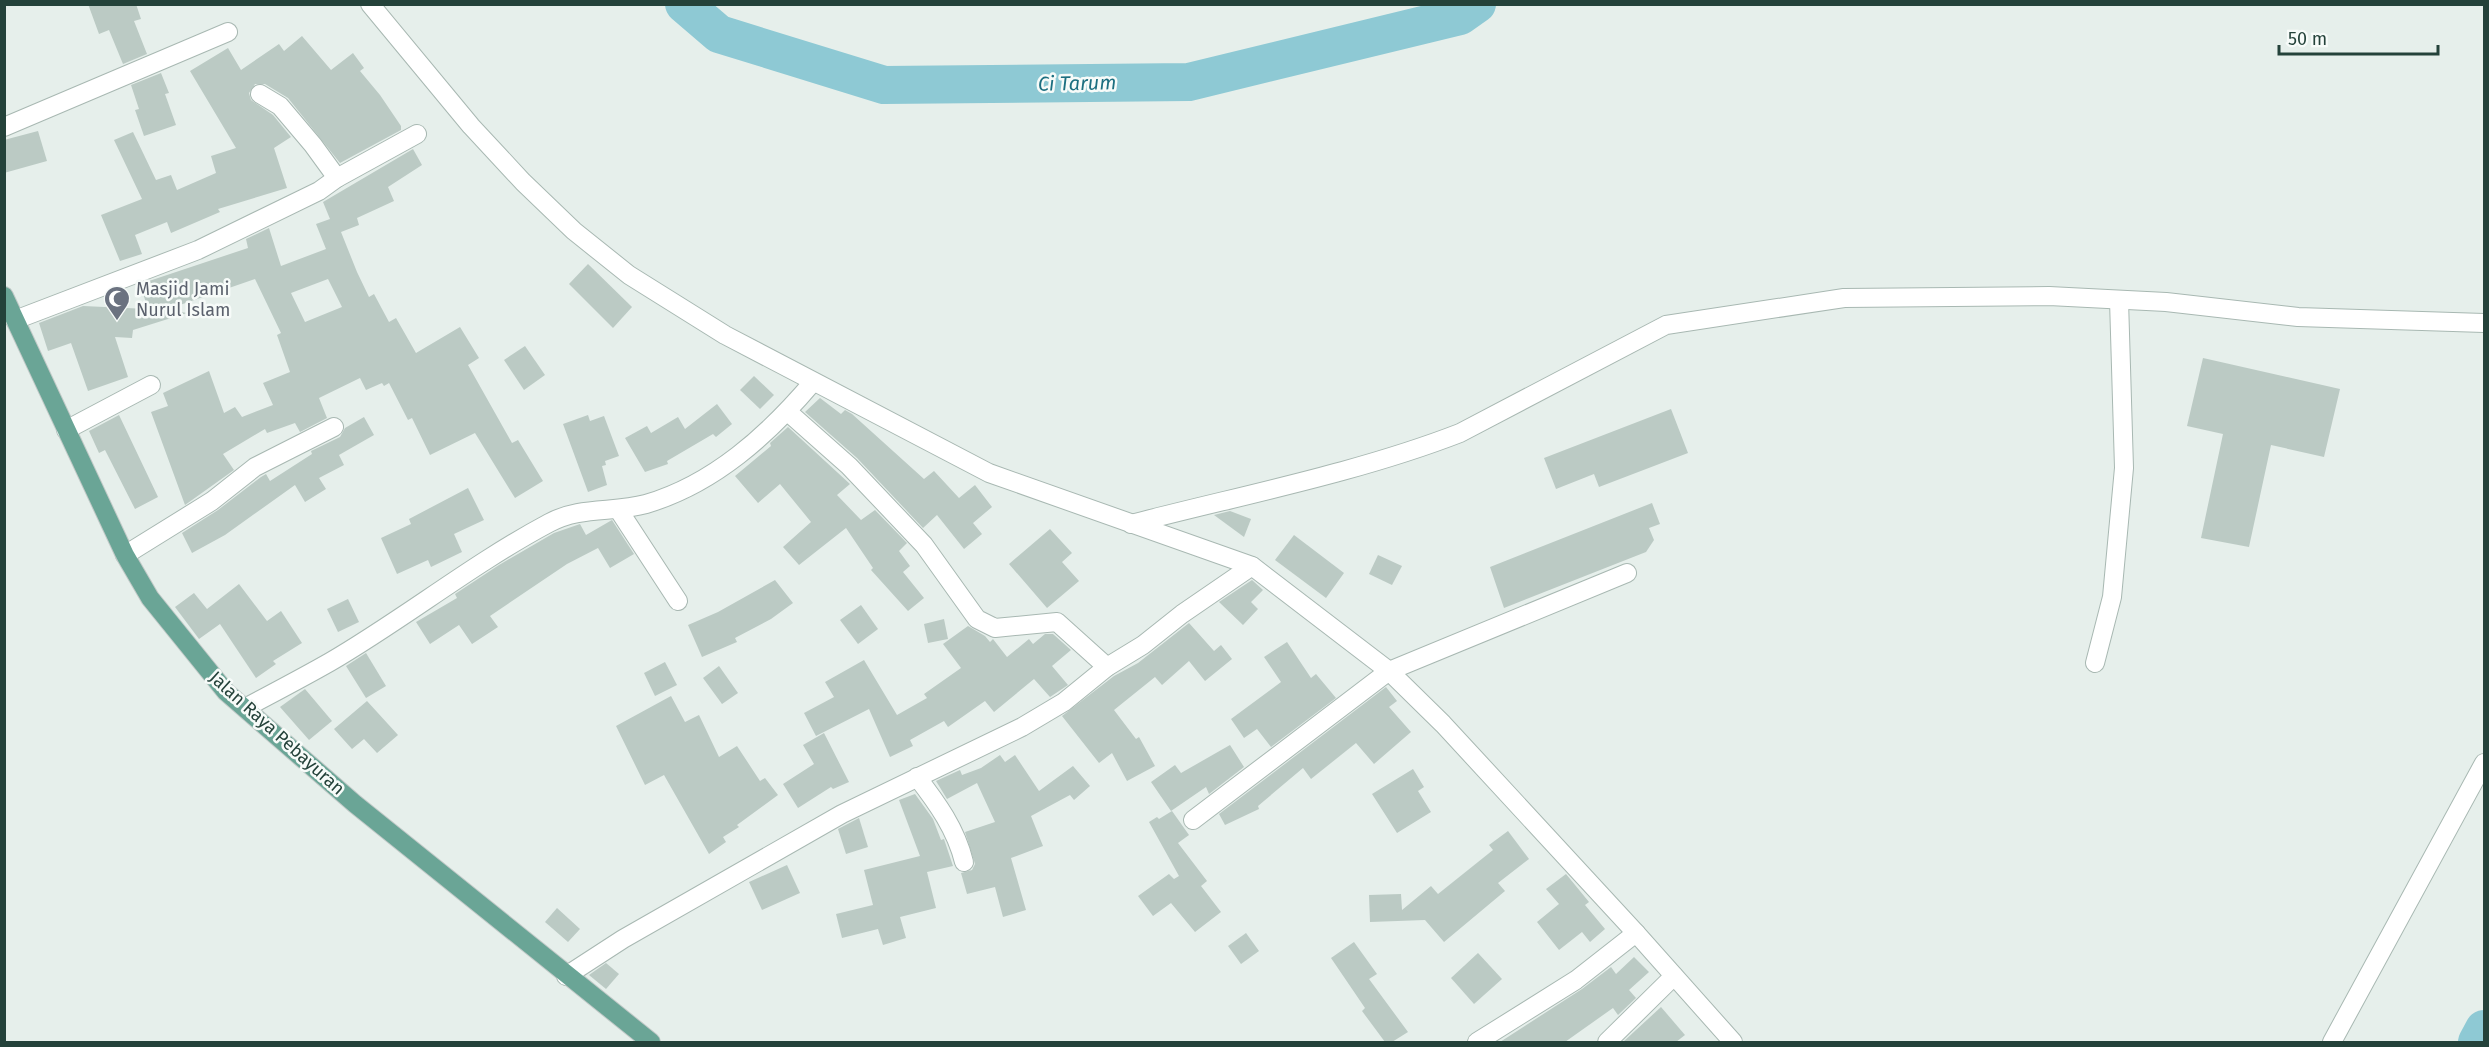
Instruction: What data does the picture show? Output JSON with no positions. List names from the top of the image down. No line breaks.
{"streets":{"main road":["Jalan Raya Pebayuran"]},"water":["Ci Tarum"],"places":{"mosque":["Masjid Jami Nurul Islam"]},"scale_bar":"50 m"}
